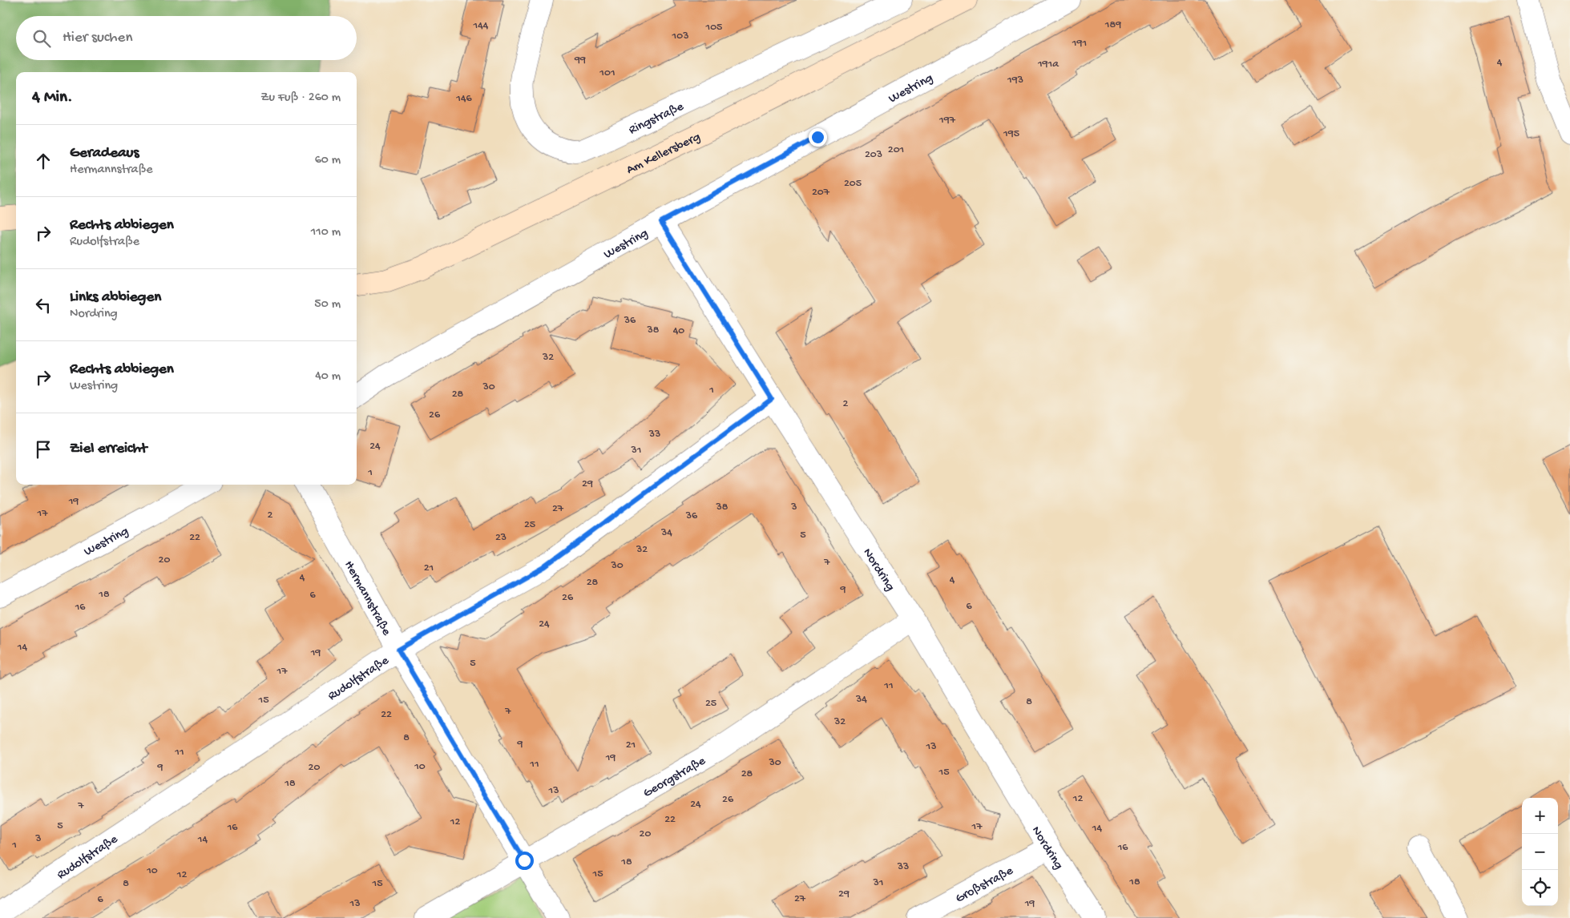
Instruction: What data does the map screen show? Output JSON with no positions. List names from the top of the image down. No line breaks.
{"streets":{"main road":["Am Kellersberg"],"street":["Westring","Ringstraße","Nordring","Hermannstraße","Rudolfstraße","Georgstraße","Großstraße"]},"crossings":[["Westring","Nordring"],["Nordring","Rudolfstraße"],["Nordring","Georgstraße"],["Nordring","Großstraße"],["Hermannstraße","Rudolfstraße"],["Hermannstraße","Georgstraße"]],"house_numbers":["189","144","105","103","191","99","4","191a","101","193","146","197","195","201","203","205","207","36","38","40","32","30","1","28","2","26","33","24","31","1","29","19","38","3","27","17","2","36","25","34","5","22","23","32","20","7","30","21","4","4","28","9","18","6","26","6","16","24","14","19","5","17","11","34","15","8","25","7","22","32","8","9","21","13","11","19","30","11","10","9","20","15","28","18","13","12","26","24","7","22","12","5","17","16","14","20","3","14","1","16","18","33","10","15","12","18","31","8","15","29","27","6","13","19"],"page":{"search":"Hier suchen","heading":["4 Min.","Zu Fuß · 260 m"],"list":[["Geradeaus","Hermannstraße","60 m"],["Rechts abbiegen","Rudolfstraße","110 m"],["Links abbiegen","Nordring","50 m"],["Rechts abbiegen","Westring","40 m"],"Ziel erreicht"],"map_buttons":["+","−"]}}
